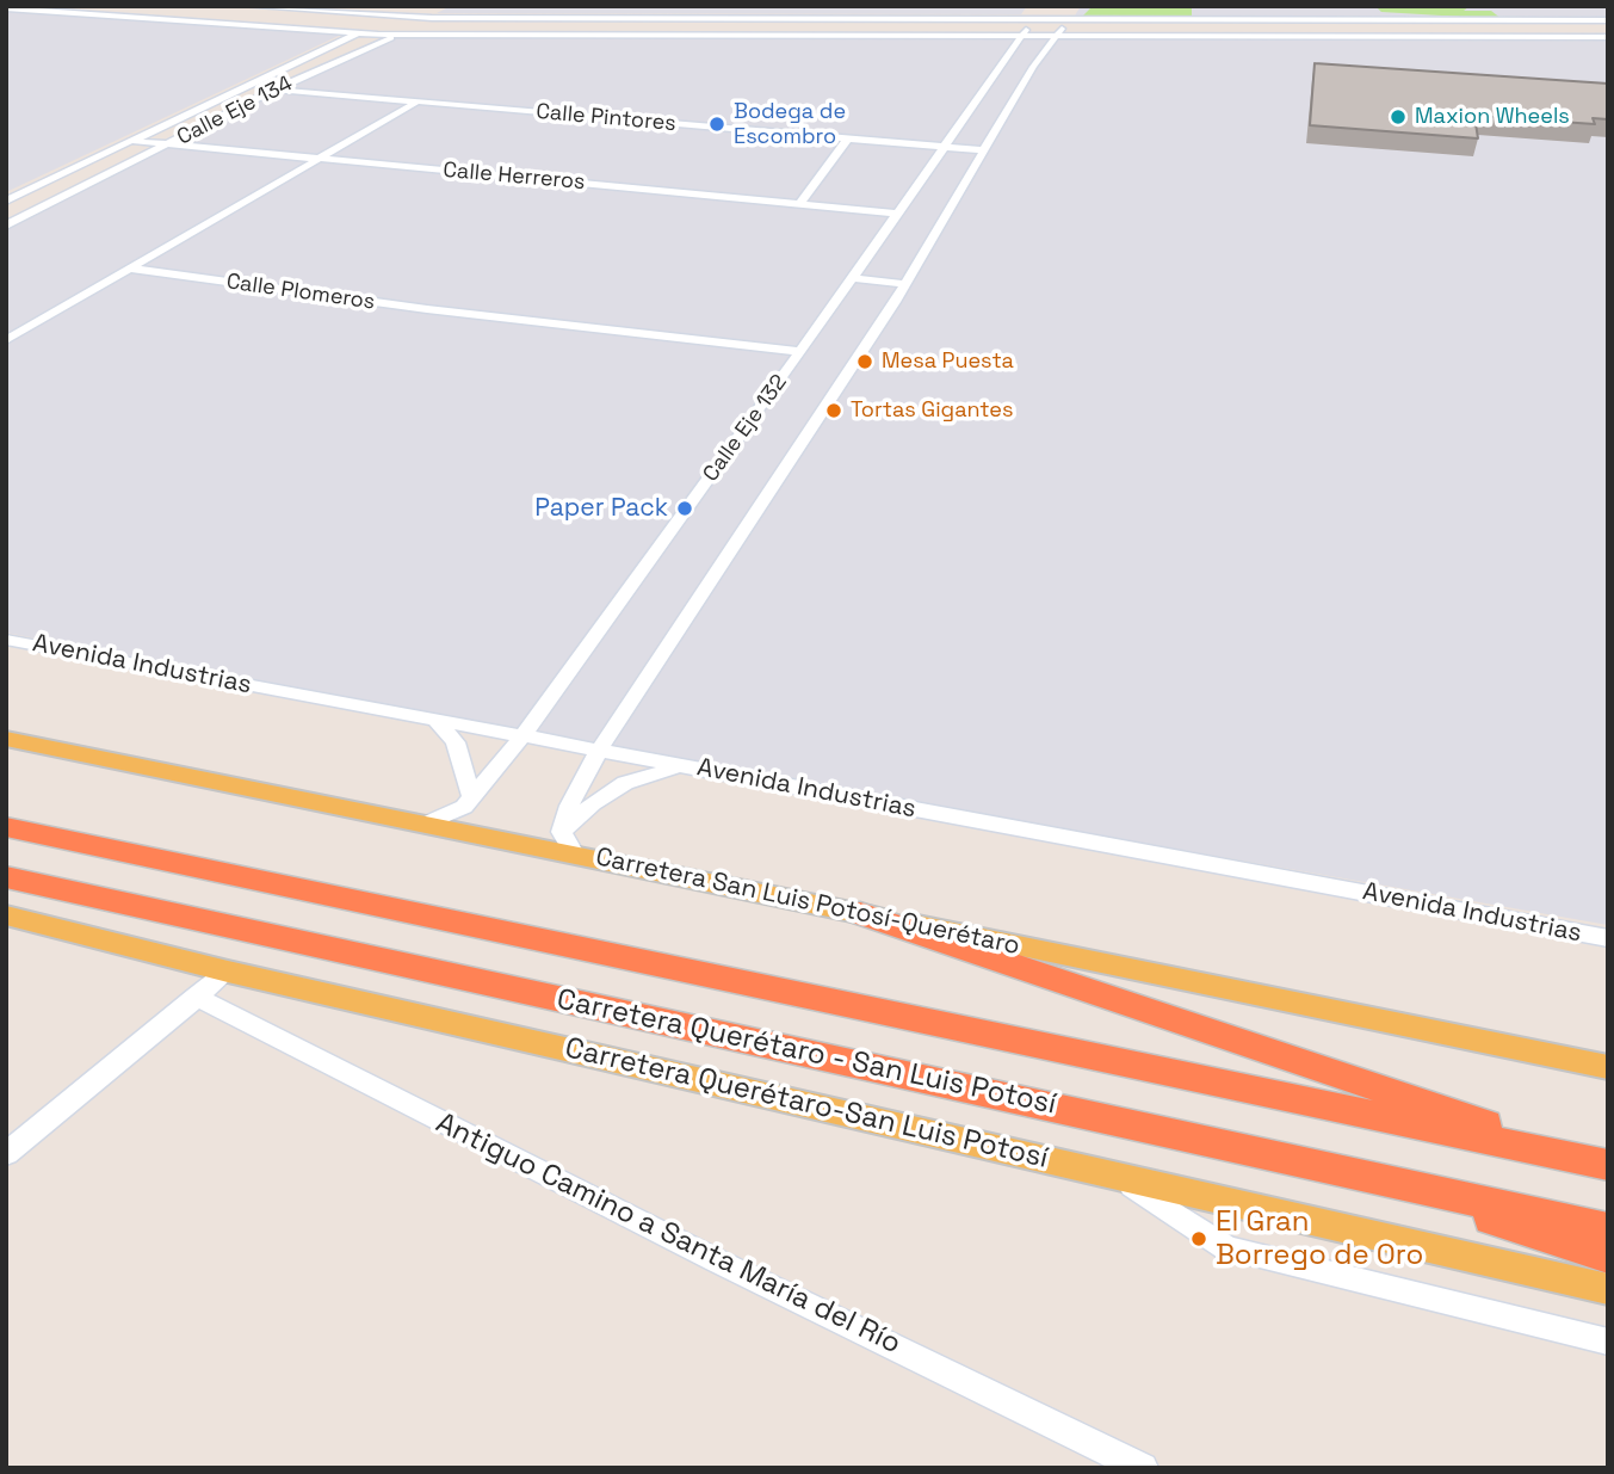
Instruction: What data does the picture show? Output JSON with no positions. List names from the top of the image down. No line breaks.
{"streets":{"highway":["Carretera Querétaro - San Luis Potosí"],"main road":["Carretera San Luis Potosí-Querétaro","Carretera Querétaro-San Luis Potosí"],"street":["Calle Eje 134","Calle Pintores","Calle Herreros","Calle Plomeros","Calle Eje 132","Avenida Industrias","Antiguo Camino a Santa María del Río"]},"crossings":[["Calle Eje 134","Calle Pintores"],["Calle Eje 134","Calle Herreros"],["Calle Pintores","Calle Eje 132"],["Calle Herreros","Calle Eje 132"],["Calle Plomeros","Calle Eje 132"],["Calle Eje 132","Avenida Industrias"],["Calle Eje 132","Carretera San Luis Potosí-Querétaro"]],"places":["Maxion Wheels","Bodega de Escombro","Mesa Puesta","Tortas Gigantes","Paper Pack","El Gran Borrego de Oro"]}
